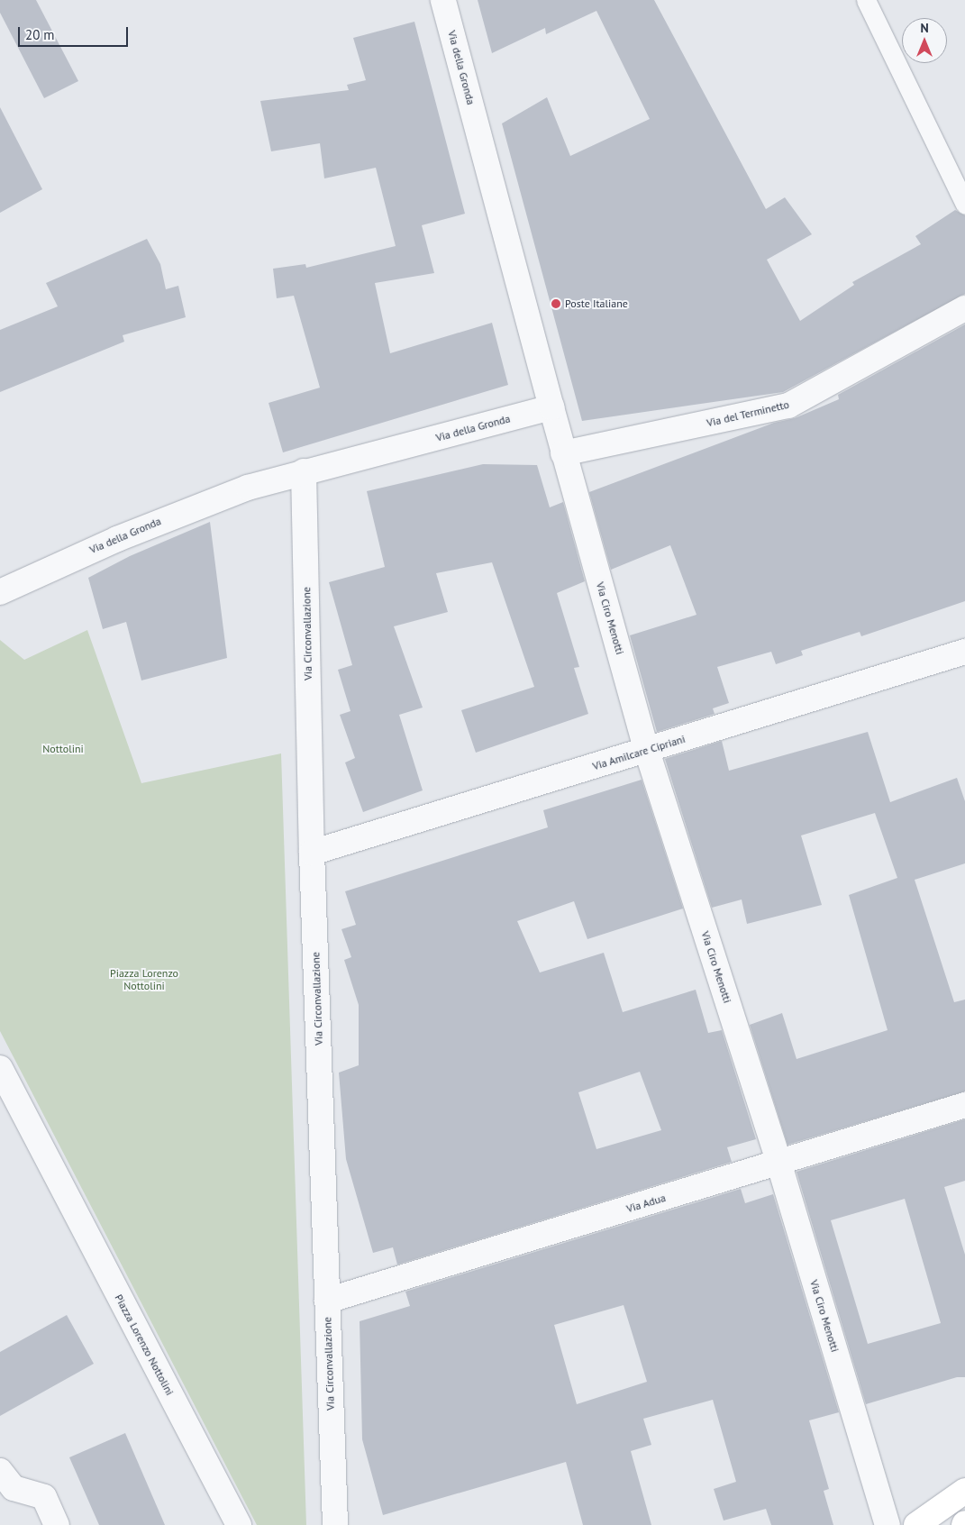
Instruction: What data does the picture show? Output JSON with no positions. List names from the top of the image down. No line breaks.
{"streets":{"street":["Via della Gronda","Via del Terminetto","Via Ciro Menotti","Via Circonvallazione","Via Amilcare Cipriani","Via Adua","Piazza Lorenzo Nottolini"]},"crossings":[["Via della Gronda","Via Ciro Menotti"],["Via della Gronda","Via Circonvallazione"],["Via del Terminetto","Via Ciro Menotti"],["Via Ciro Menotti","Via Amilcare Cipriani"],["Via Ciro Menotti","Via Adua"],["Via Circonvallazione","Via Amilcare Cipriani"],["Via Circonvallazione","Via Adua"]],"parks":["Nottolini","Piazza Lorenzo Nottolini"],"places":["Poste Italiane"],"scale_bar":"20 m","north":"top"}
